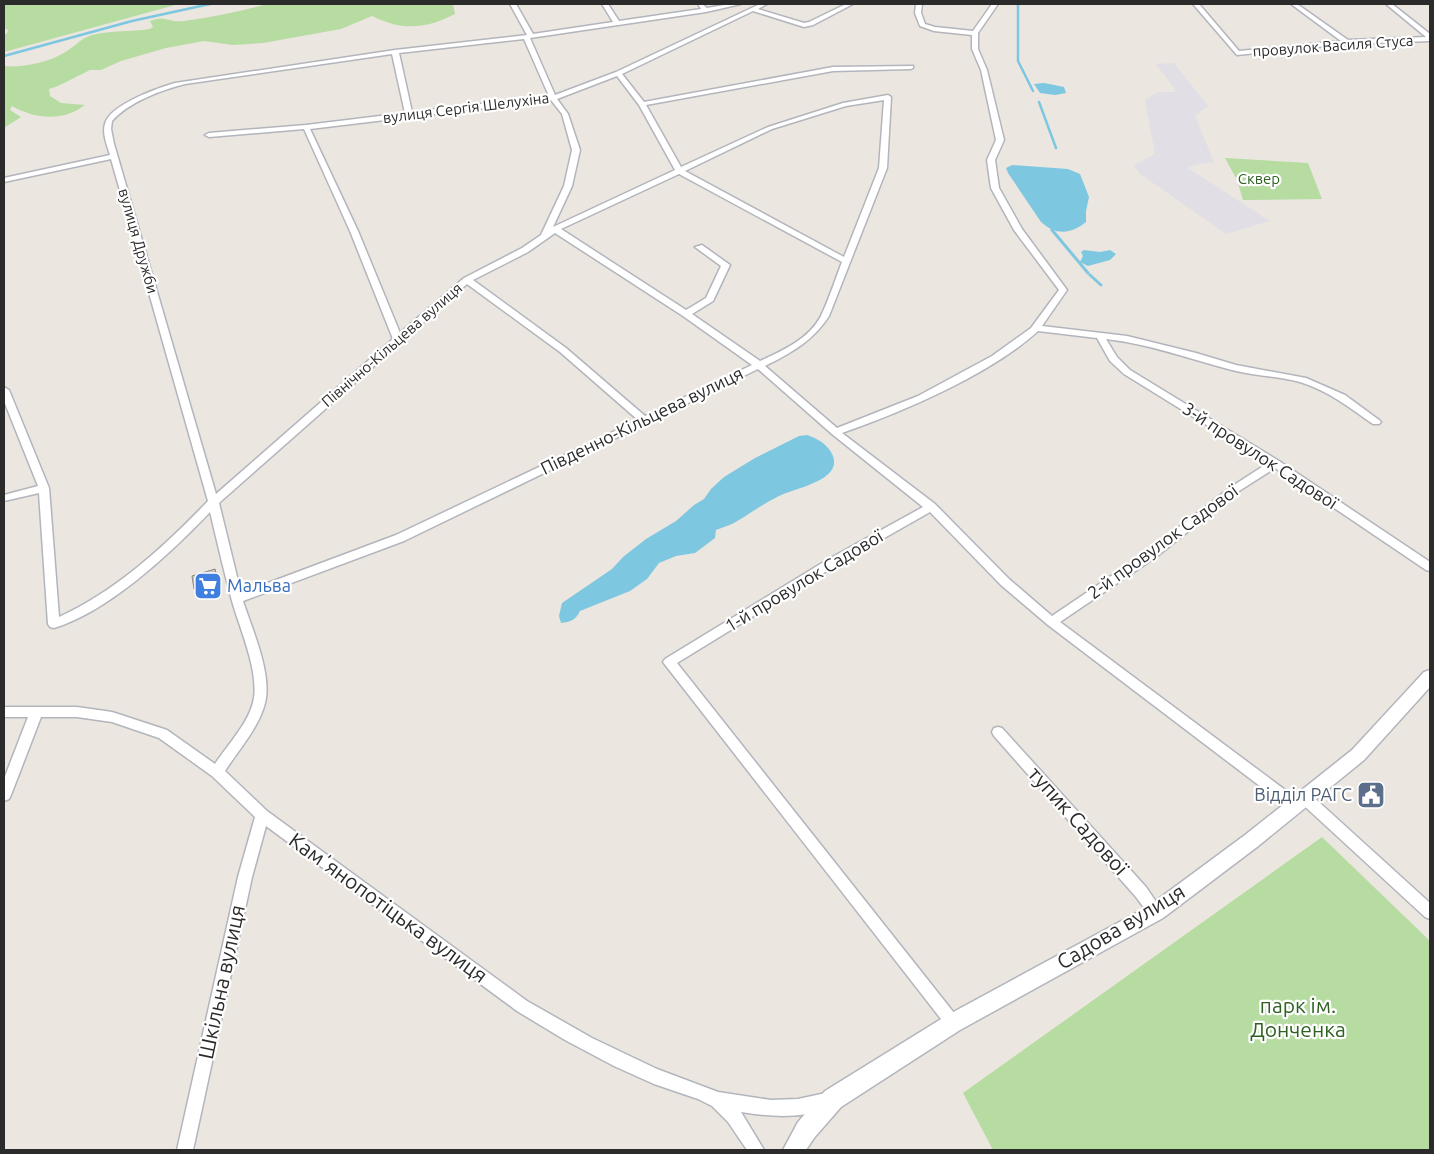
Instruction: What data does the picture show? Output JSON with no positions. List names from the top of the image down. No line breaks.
{"streets":{"main road":["Садова вулиця"],"street":["провулок Василя Стуса","вулиця Сергія Шелухіна","вулиця Дружби","Північно-Кільцева вулиця","Південно-Кільцева вулиця","3-й провулок Садової","2-й провулок Садової","1-й провулок Садової","тупик Садової","Камʼянопотіцька вулиця","Шкільна вулиця"]},"crossings":[["вулиця Дружби","Північно-Кільцева вулиця"],["вулиця Дружби","Південно-Кільцева вулиця"],["вулиця Дружби","Камʼянопотіцька вулиця"],["Північно-Кільцева вулиця","Південно-Кільцева вулиця"],["3-й провулок Садової","2-й провулок Садової"],["1-й провулок Садової","Садова вулиця"],["тупик Садової","Садова вулиця"],["Камʼянопотіцька вулиця","Шкільна вулиця"]],"parks":["Сквер","парк ім. Донченка"],"places":{"supermarket":["Мальва"],"public building":["Відділ РАГС"]}}
